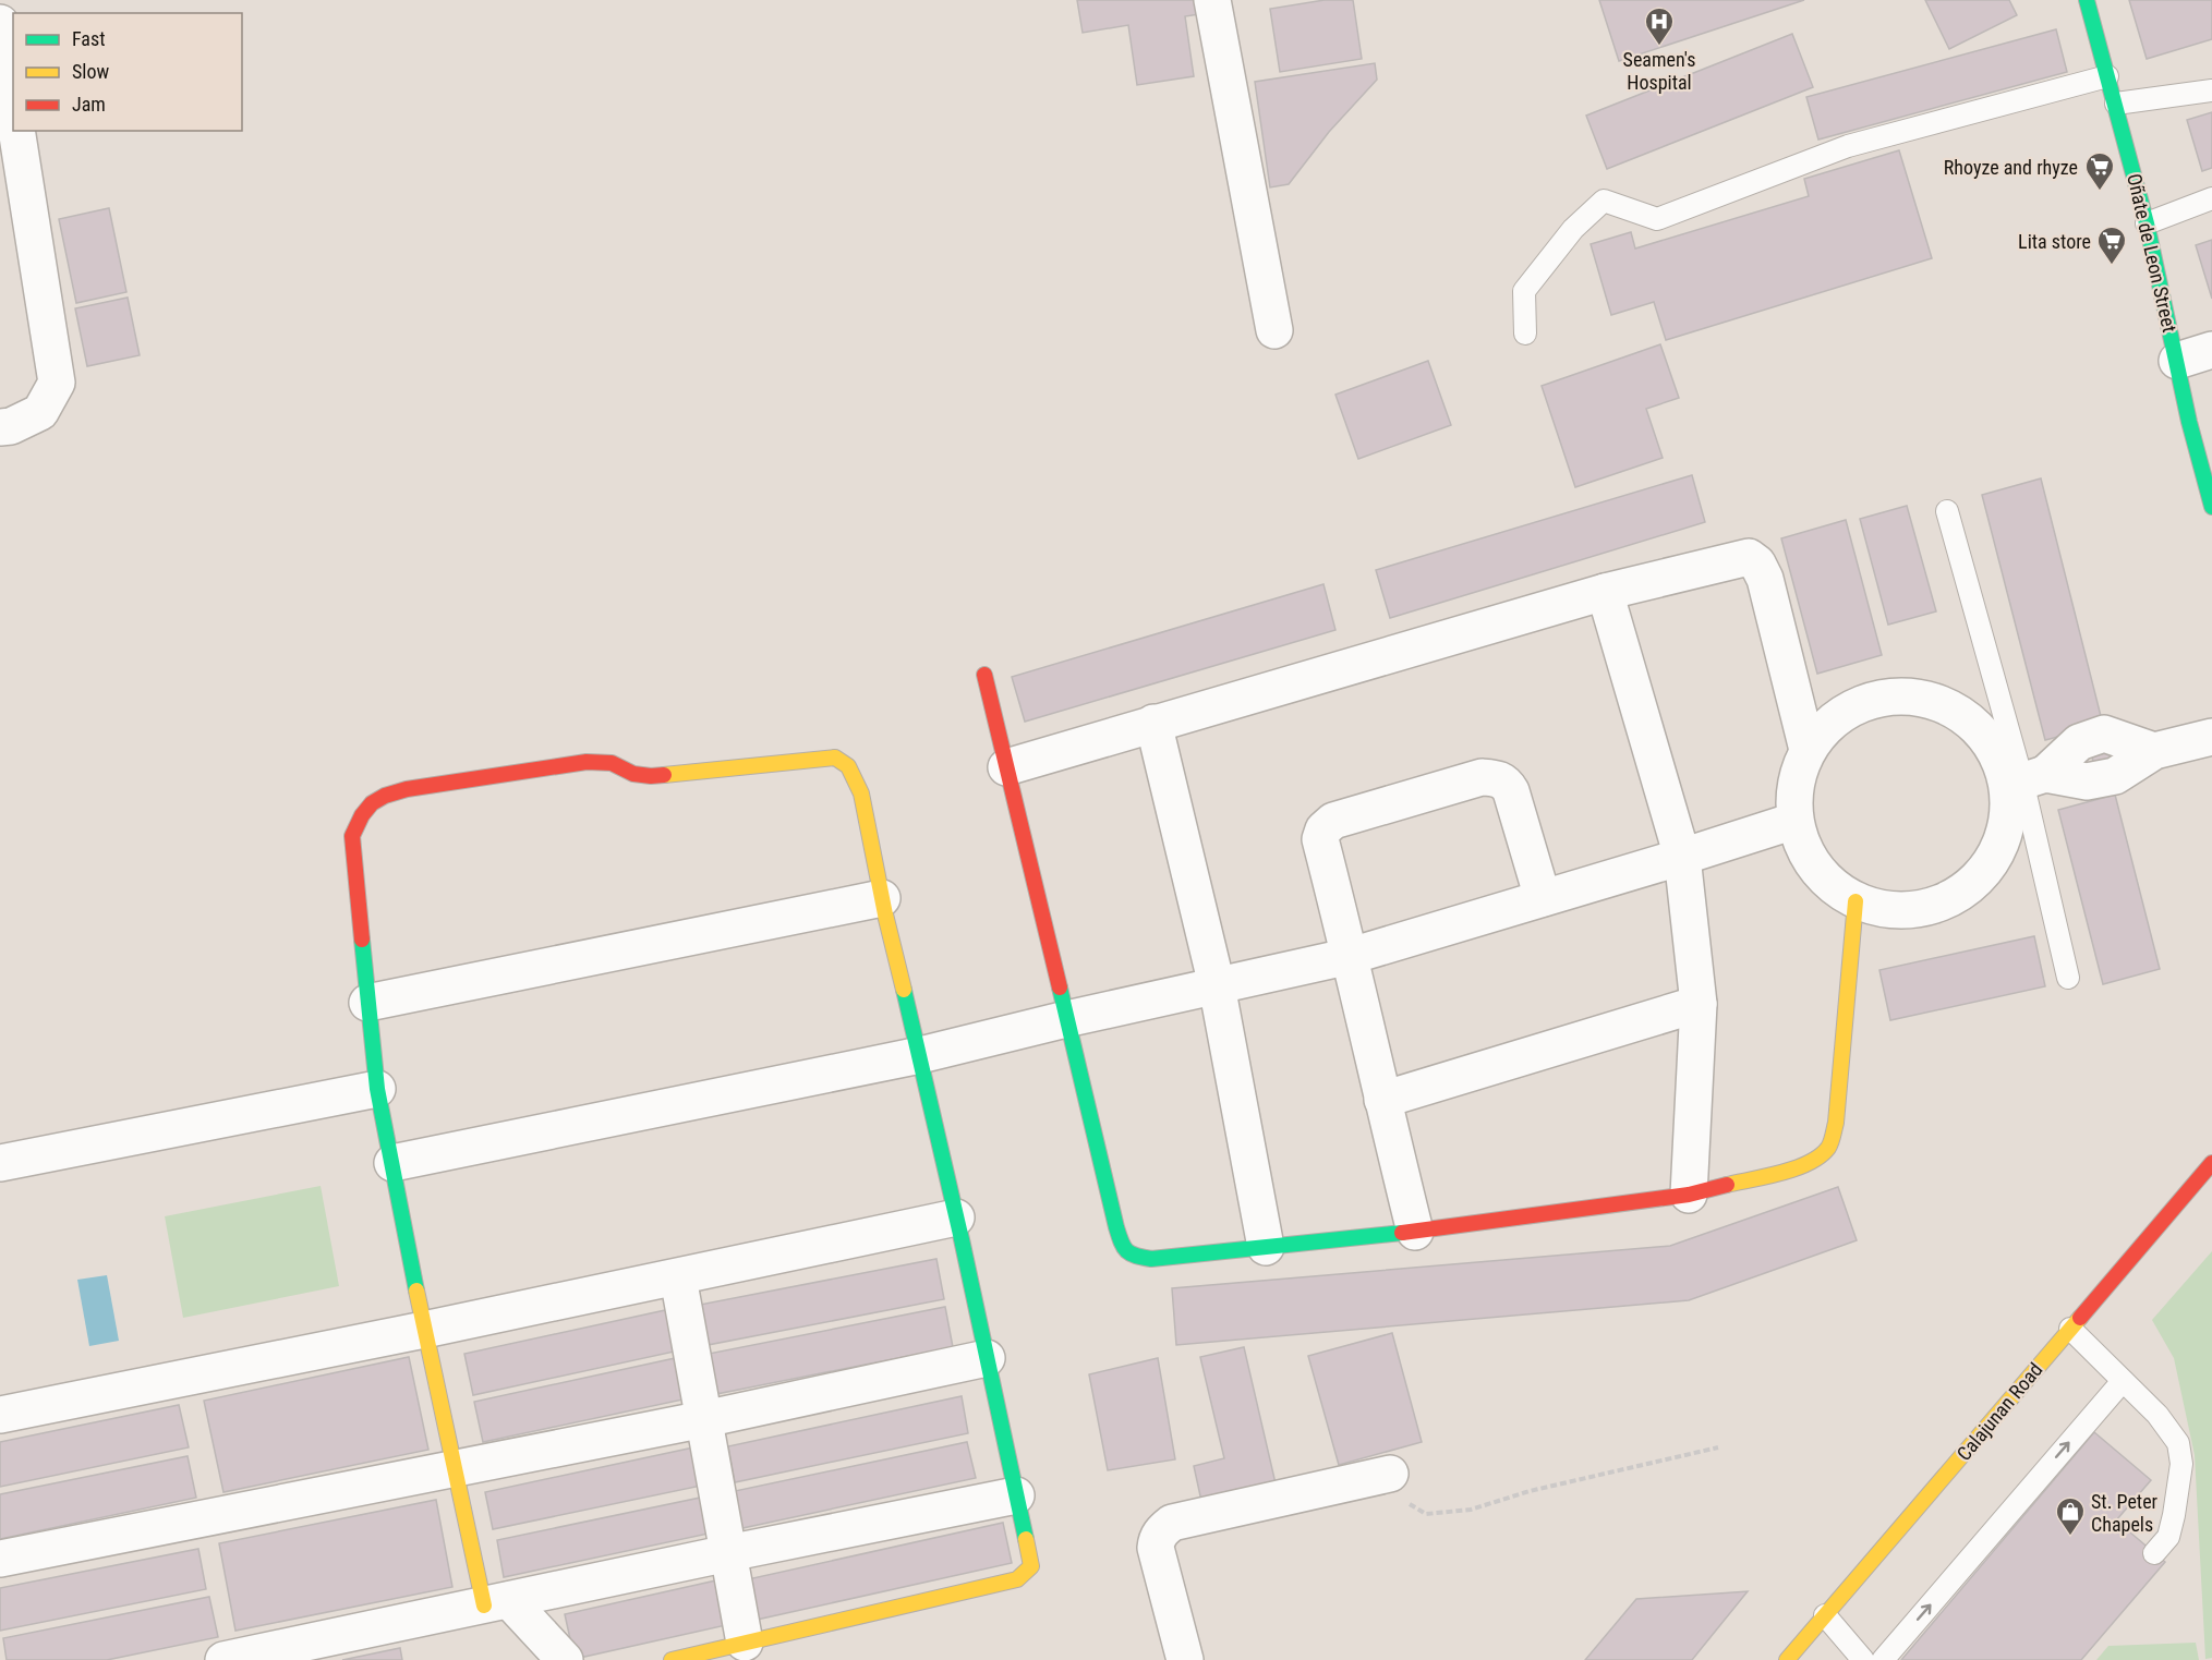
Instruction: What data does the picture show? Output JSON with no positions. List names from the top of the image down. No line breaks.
{"streets":{"street":["Oñate de Leon Street","Calajunan Road"]},"places":{"hospital":["Seamen's Hospital"],"supermarket":["Rhoyze and rhyze","Lita store"],"shop":["St. Peter Chapels"]},"legend":["Fast","Slow","Jam"]}
